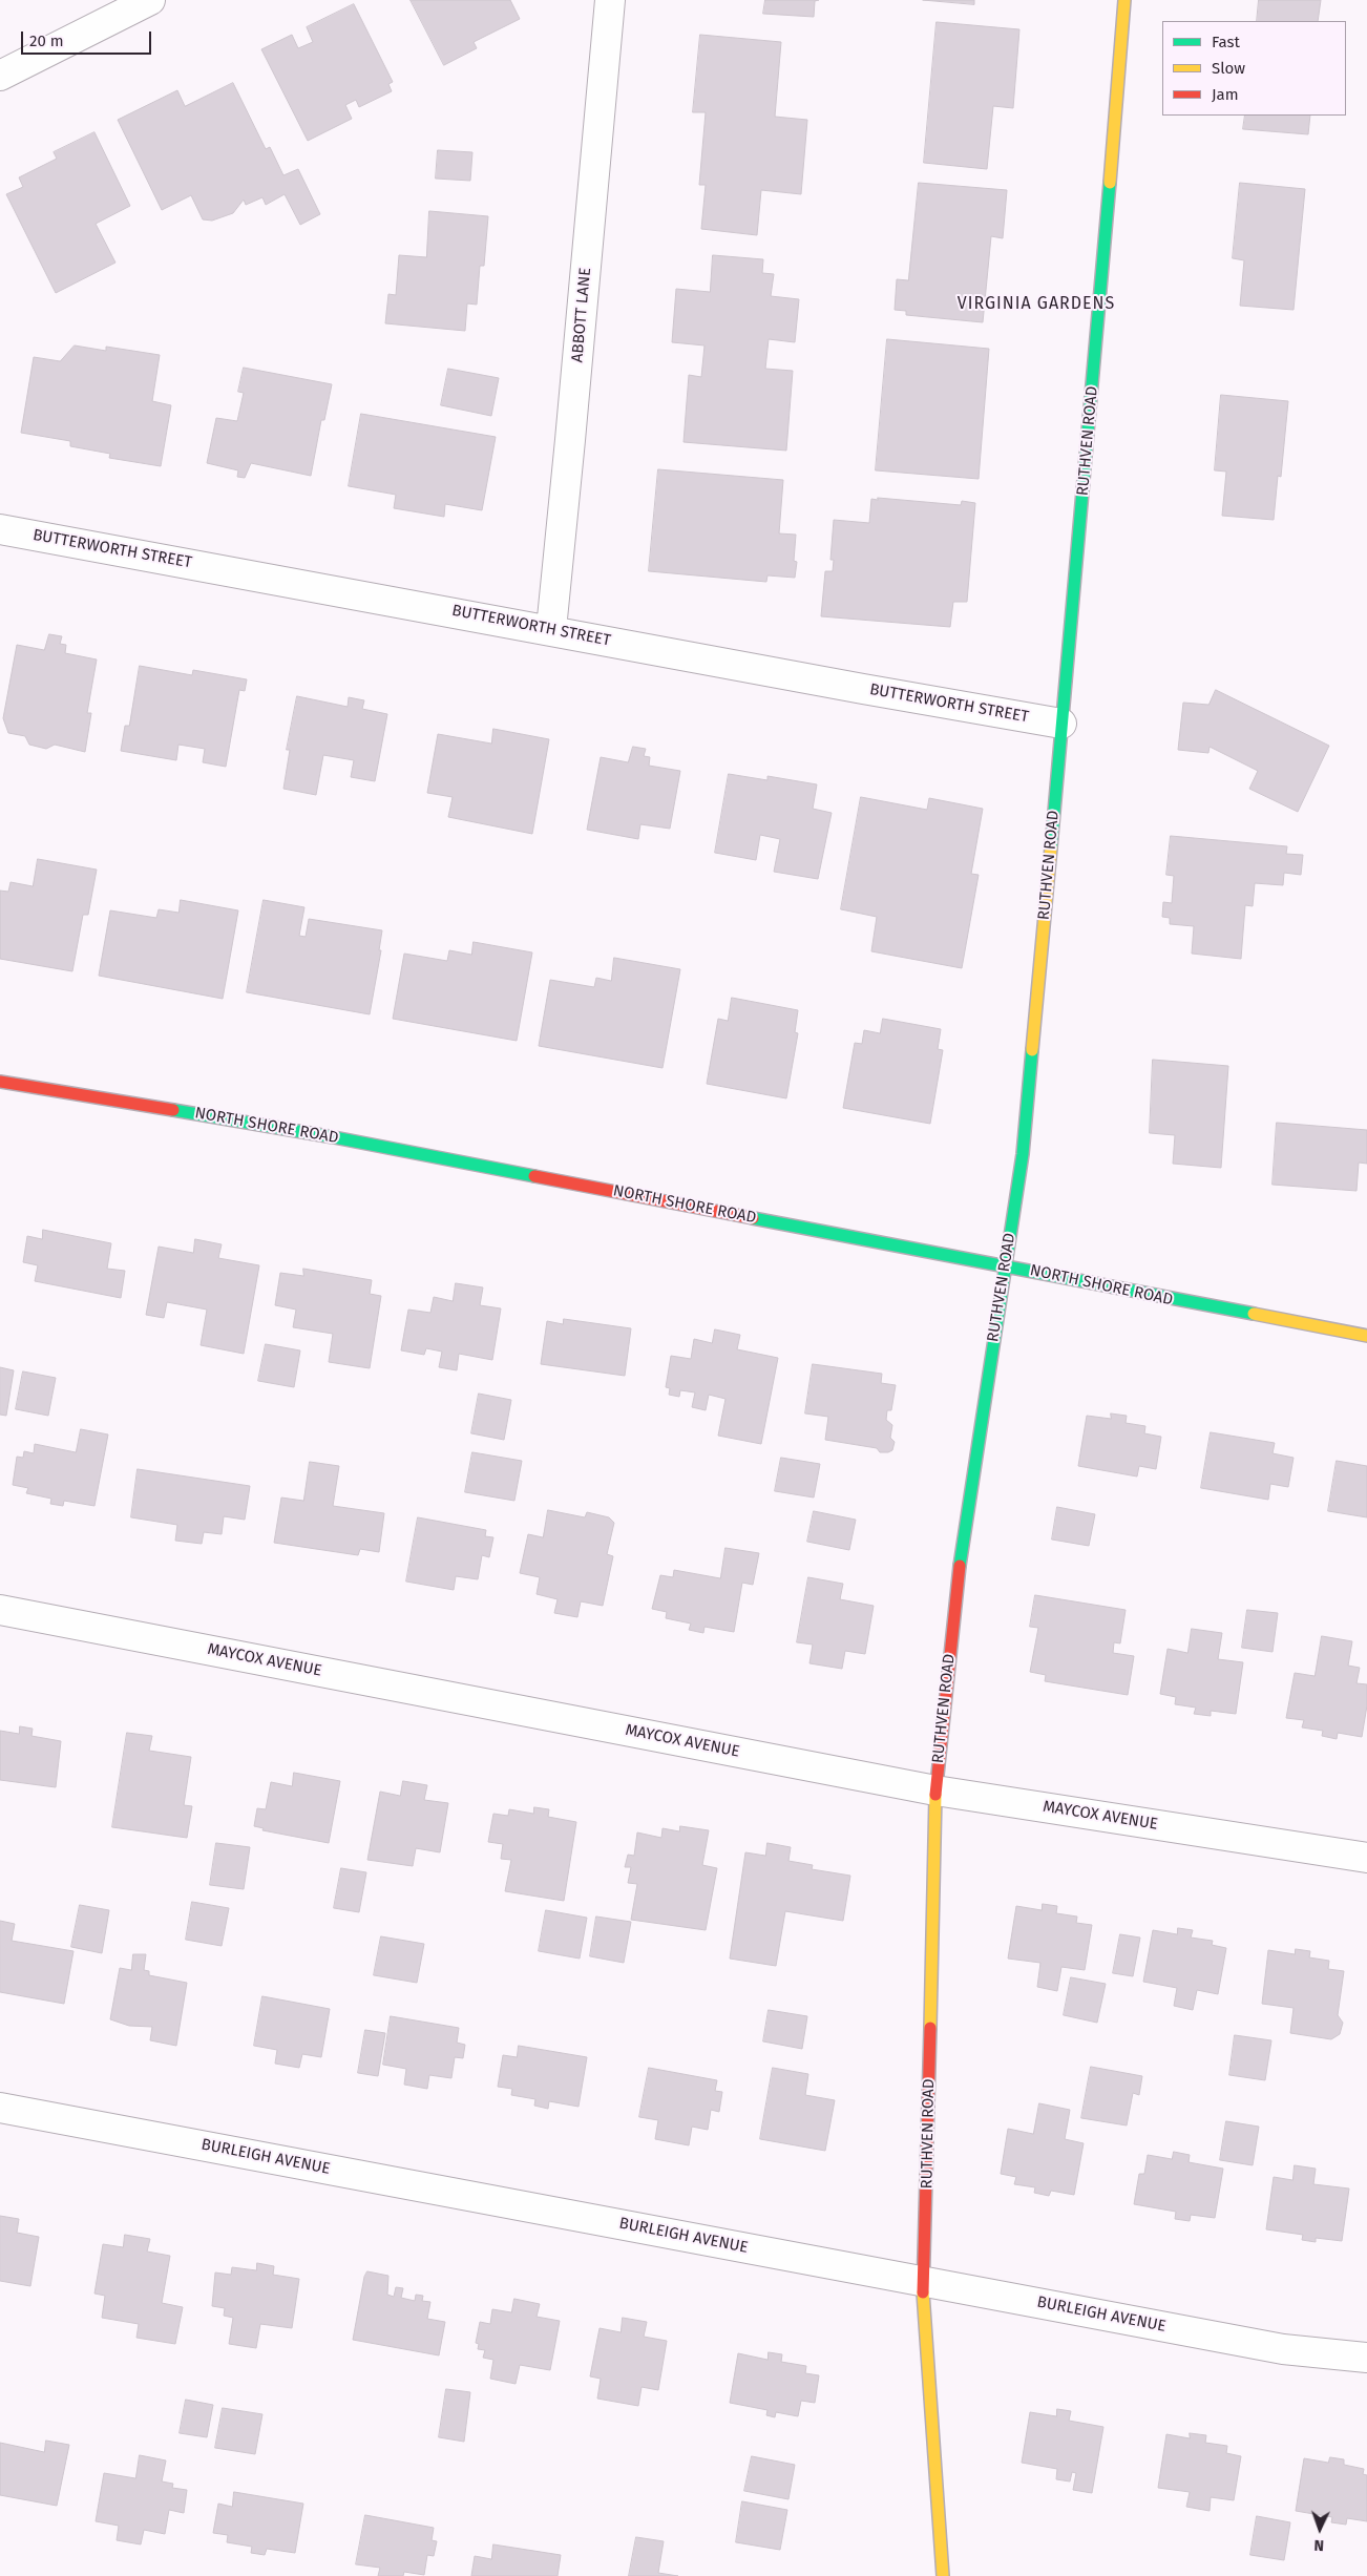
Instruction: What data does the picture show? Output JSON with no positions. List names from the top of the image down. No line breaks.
{"streets":{"street":["ABBOTT LANE","RUTHVEN ROAD","BUTTERWORTH STREET","NORTH SHORE ROAD","MAYCOX AVENUE","BURLEIGH AVENUE"]},"crossings":[["ABBOTT LANE","BUTTERWORTH STREET"],["RUTHVEN ROAD","BUTTERWORTH STREET"],["RUTHVEN ROAD","NORTH SHORE ROAD"],["RUTHVEN ROAD","MAYCOX AVENUE"],["RUTHVEN ROAD","BURLEIGH AVENUE"]],"districts":["VIRGINIA GARDENS"],"legend":["Fast","Slow","Jam"],"scale_bar":"20 m","north":"bottom"}
